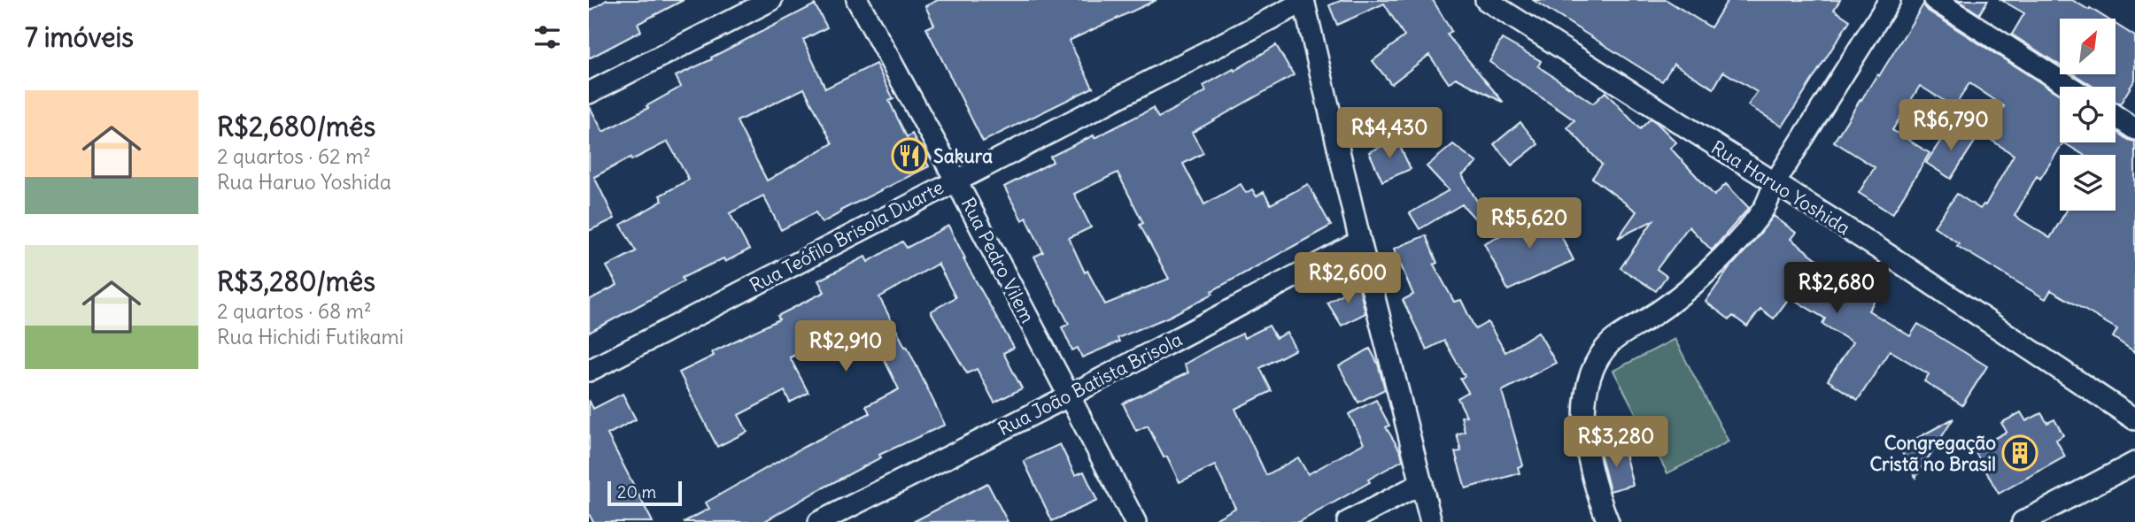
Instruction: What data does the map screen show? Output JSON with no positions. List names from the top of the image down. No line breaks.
{"streets":{"street":["Rua Haruo Yoshida","Rua Teófilo Brisola Duarte","Rua Pedro Vilem","Rua João Batista Brisola"]},"crossings":[["Rua Teófilo Brisola Duarte","Rua Pedro Vilem"],["Rua Pedro Vilem","Rua João Batista Brisola"]],"places":{"restaurant":["Sakura"],"building":["Congregação Cristã no Brasil"]},"scale_bar":"20 m","north":"top right","page":{"heading":"7 imóveis","list":[{"name":"R$2,680/mês","note":"2 quartos · 62 m² · Rua Haruo Yoshida"},{"name":"R$3,280/mês","note":"2 quartos · 68 m² · Rua Hichidi Futikami"}],"price":["R$6,790","R$4,430","R$5,620","R$2,600","R$2,680","R$2,910","R$3,280"],"scale":"20 m"}}
